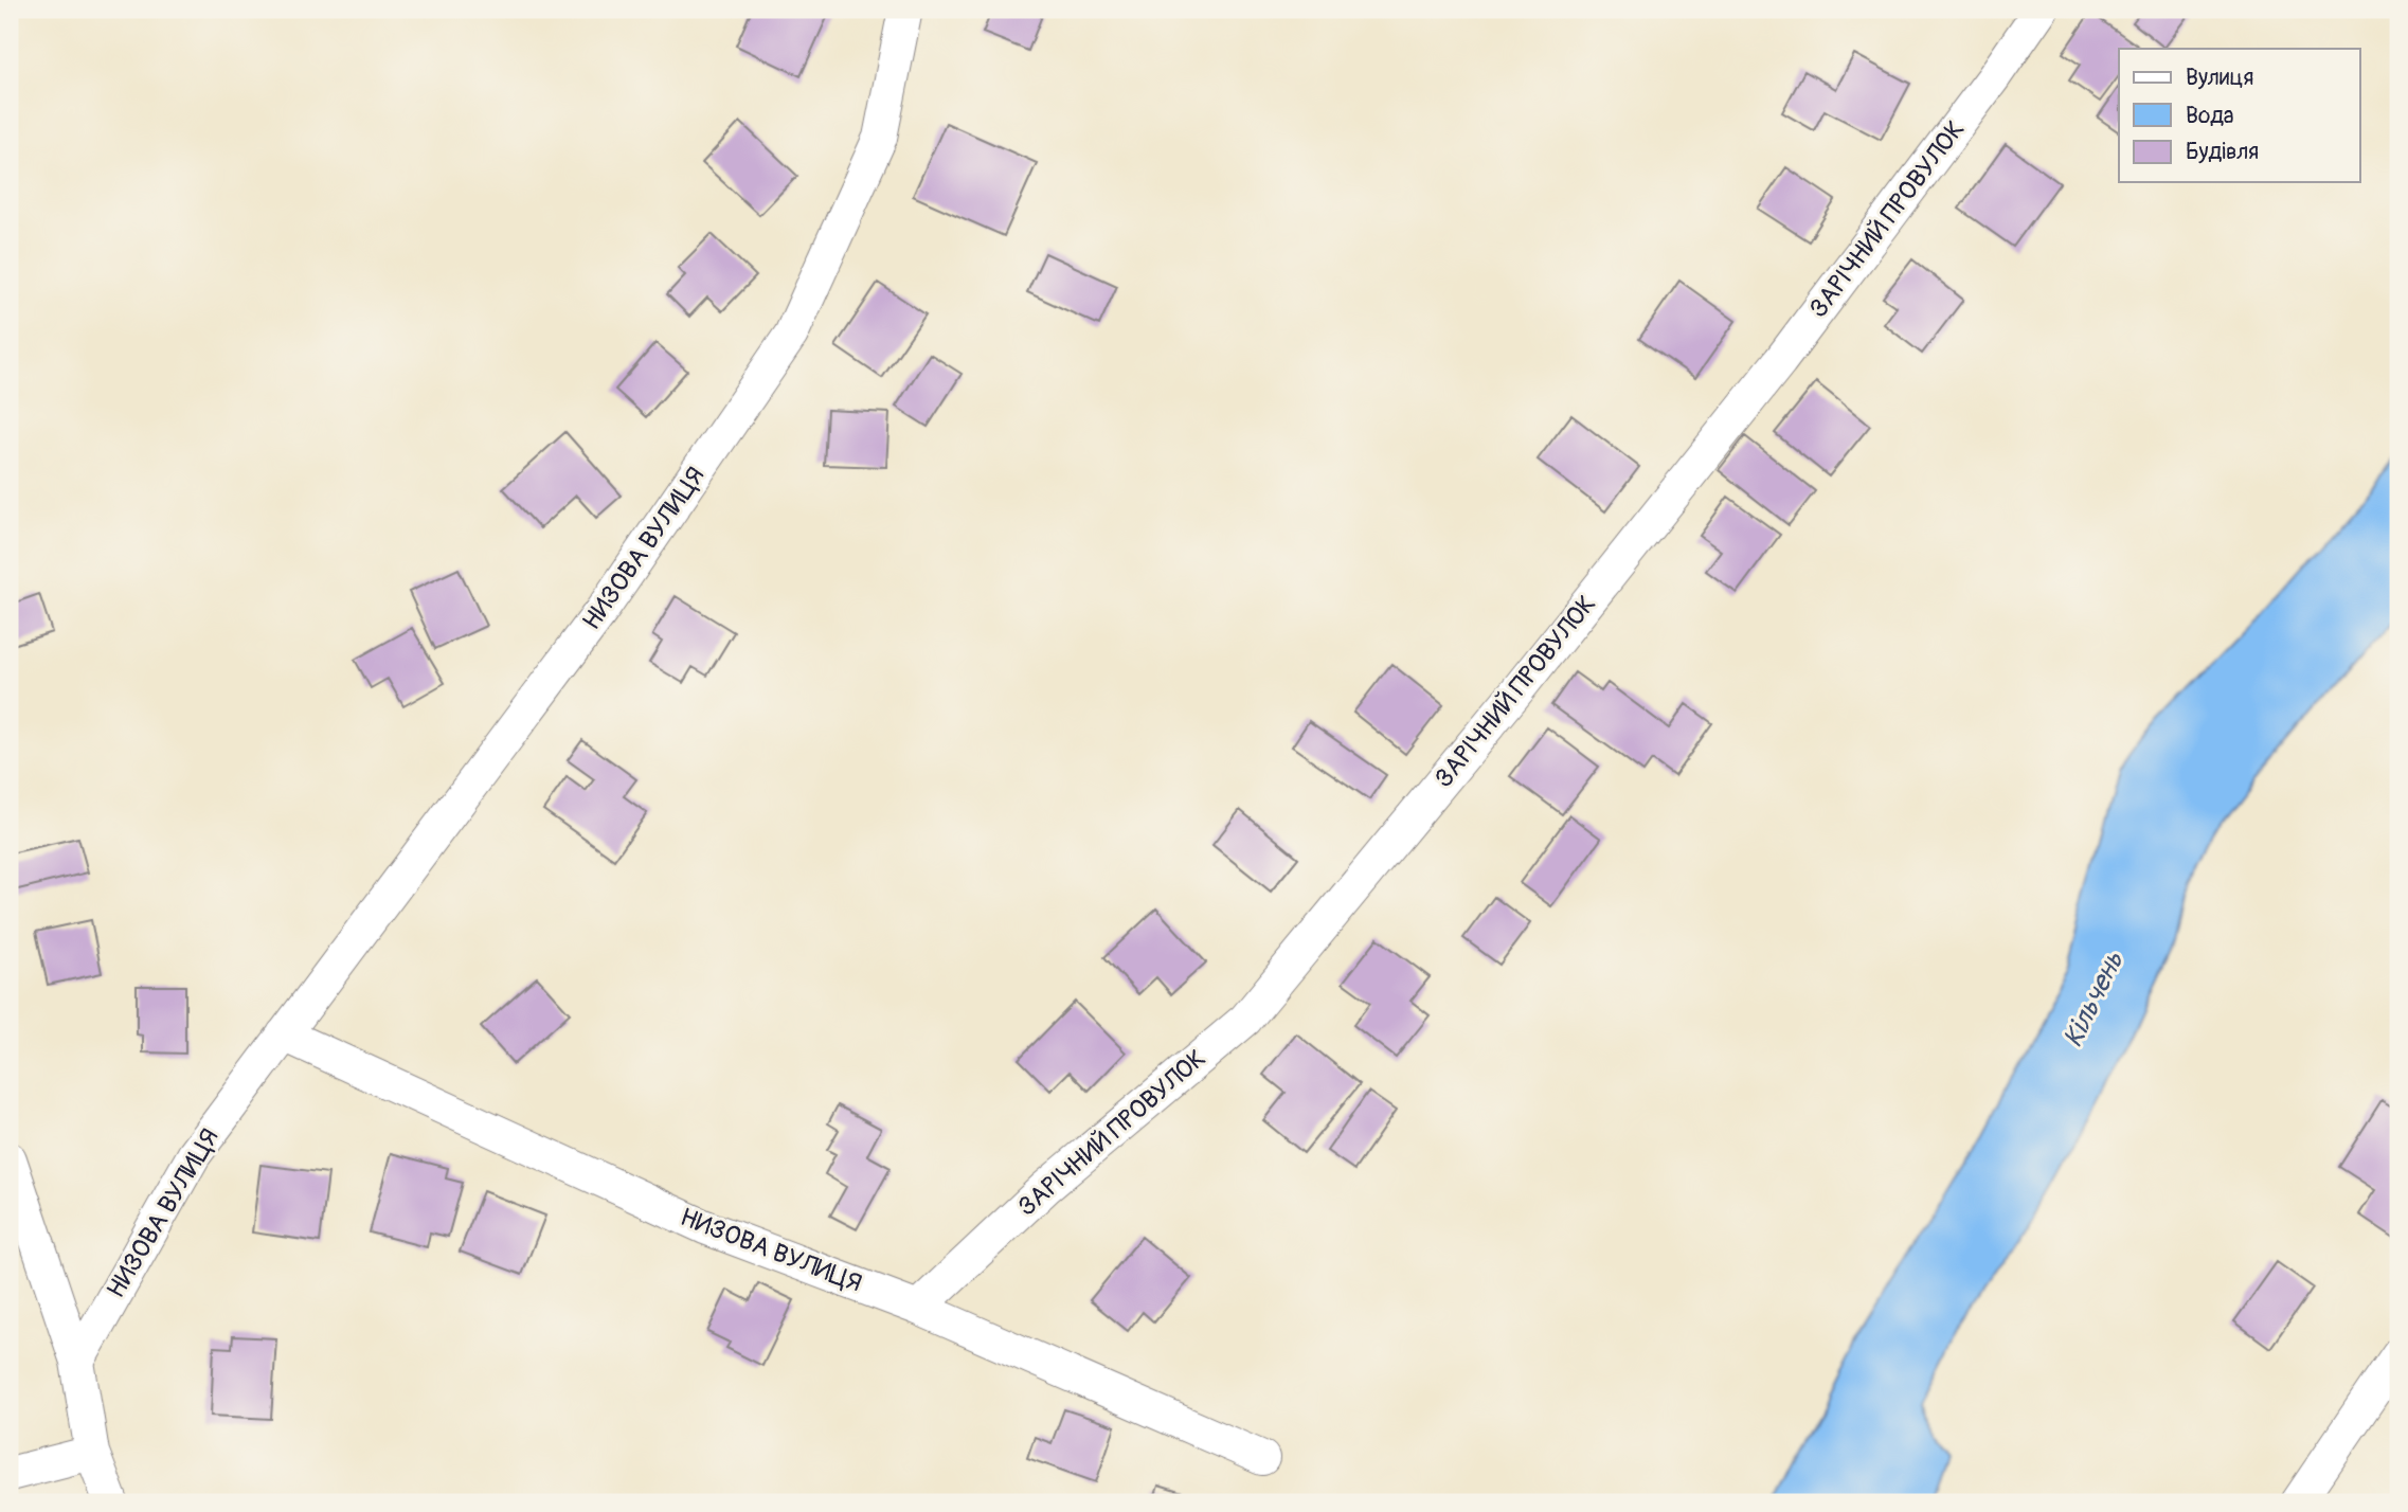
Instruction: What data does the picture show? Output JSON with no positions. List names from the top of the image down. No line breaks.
{"streets":{"street":["ЗАРІЧНИЙ ПРОВУЛОК","НИЗОВА ВУЛИЦЯ"]},"crossings":[["ЗАРІЧНИЙ ПРОВУЛОК","НИЗОВА ВУЛИЦЯ"]],"water":["Кільчень"],"legend":["Вулиця","Вода","Будівля"]}
